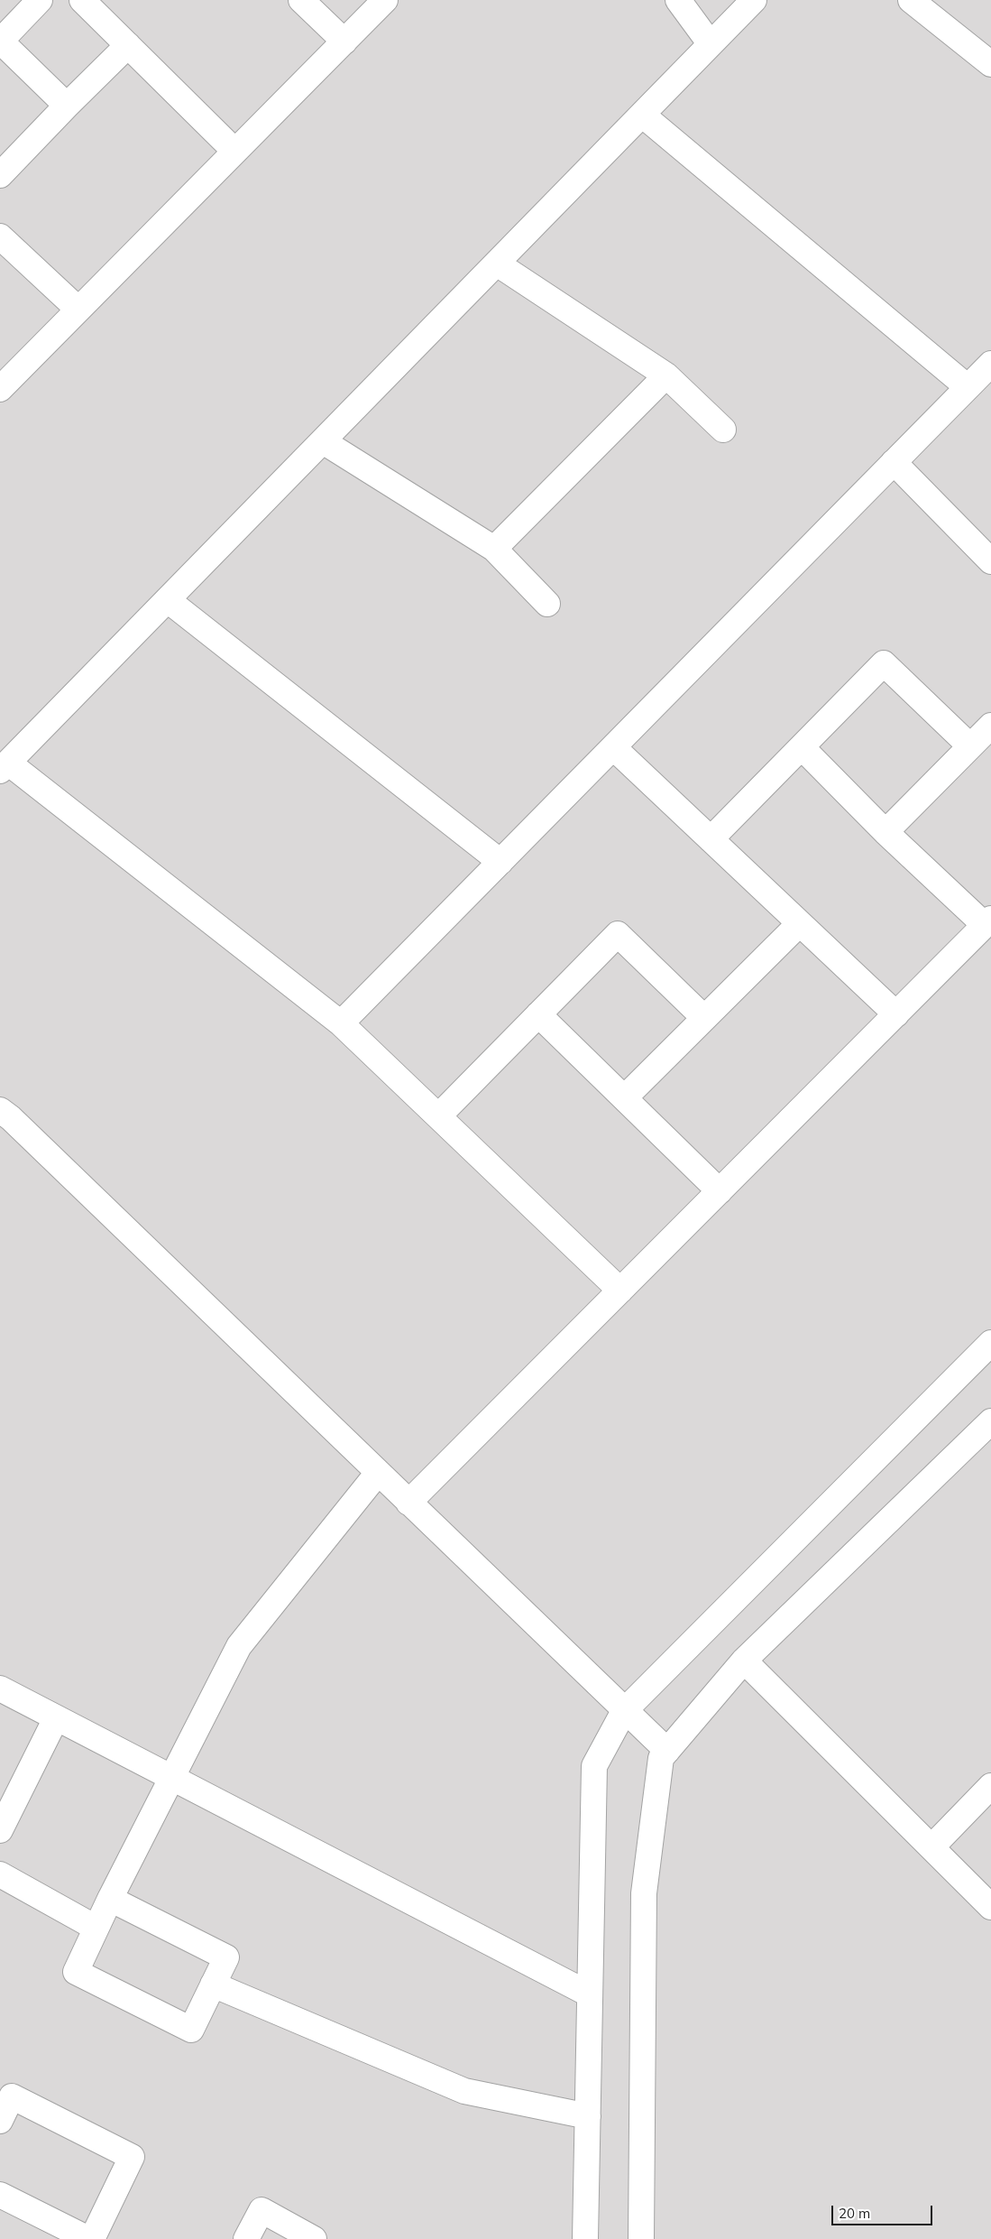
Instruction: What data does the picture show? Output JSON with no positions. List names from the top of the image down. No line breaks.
{"scale_bar":"20 m"}
